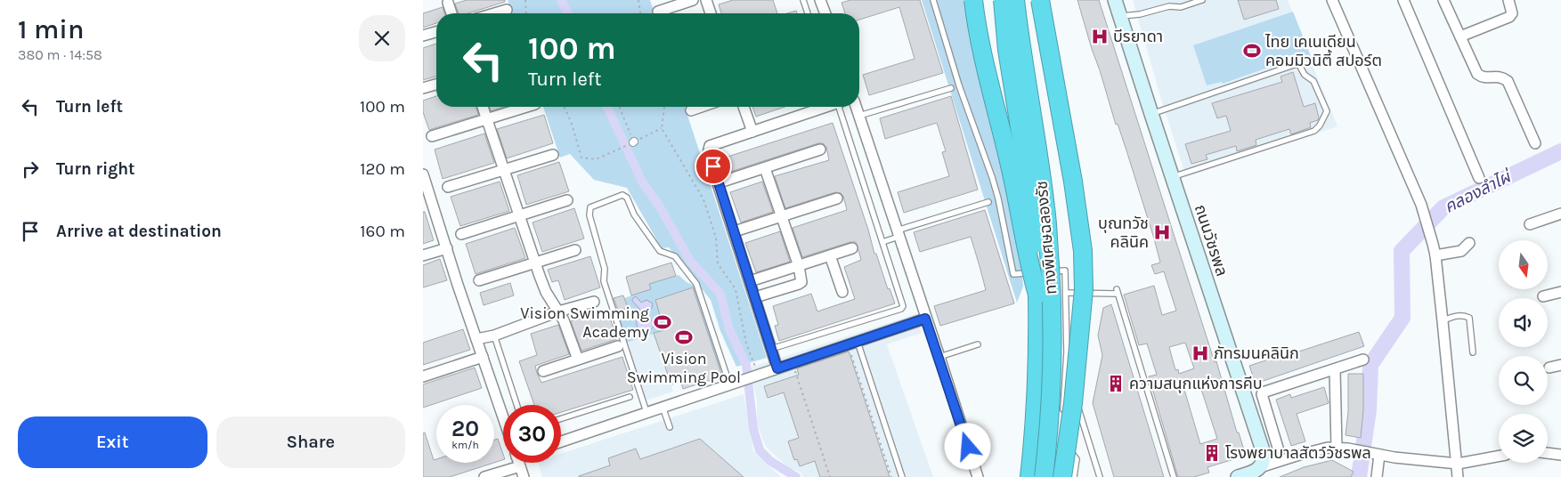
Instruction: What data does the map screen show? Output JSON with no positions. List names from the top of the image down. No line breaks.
{"streets":{"highway":["ทางพิเศษฉลองรัช"],"main road":["ถนนวัชรพล"]},"water":["คลองลำไผ่"],"places":{"hospital":["บีรยาดา","บุณทวัช คลินิค","ภัทรมนคลินิก"],"sports":["ไทย เคเนเดียน คอมมิวนิตี้ สปอร์ต","Vision Swimming Academy","Vision Swimming Pool"],"building":["ความสนุกแห่งการคีบ","โรงพยาบาลสัตว์วัชรพล"]},"north":"bottom","page":{"heading":["1 min","380 m · 14:58"],"turn":["100 m","Turn left"],"list":[{"name":"Turn left","value":"100 m"},{"name":"Turn right","value":"120 m"},{"name":"Arrive at destination","value":"160 m"}],"speed":"20 km/h","limit":"30","buttons":["Exit","Share"]}}
